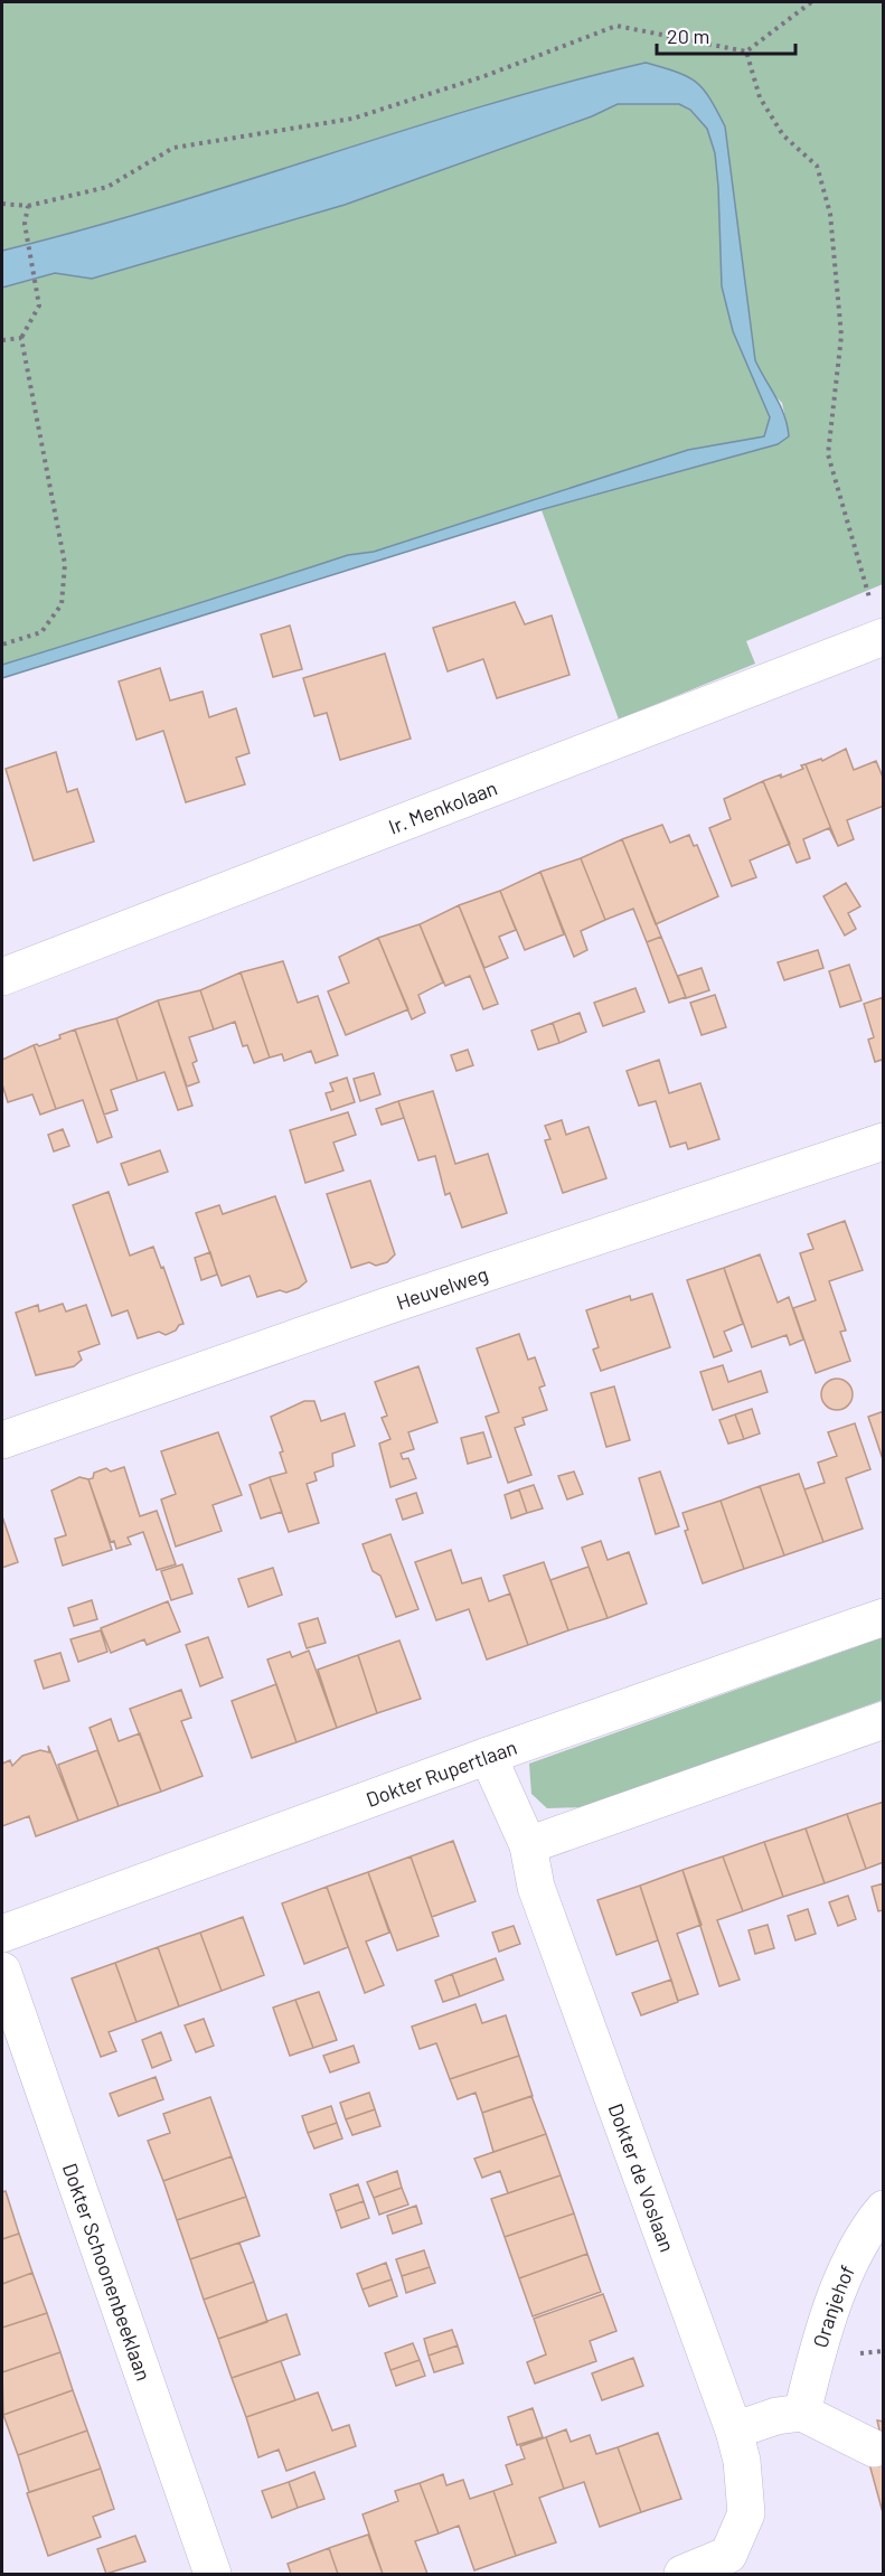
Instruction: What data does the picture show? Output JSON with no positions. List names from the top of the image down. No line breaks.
{"streets":{"street":["Ir. Menkolaan","Heuvelweg","Dokter Rupertlaan","Dokter de Voslaan","Dokter Schoonenbeeklaan","Oranjehof"]},"crossings":[["Dokter Rupertlaan","Dokter de Voslaan"]],"scale_bar":"20 m"}
